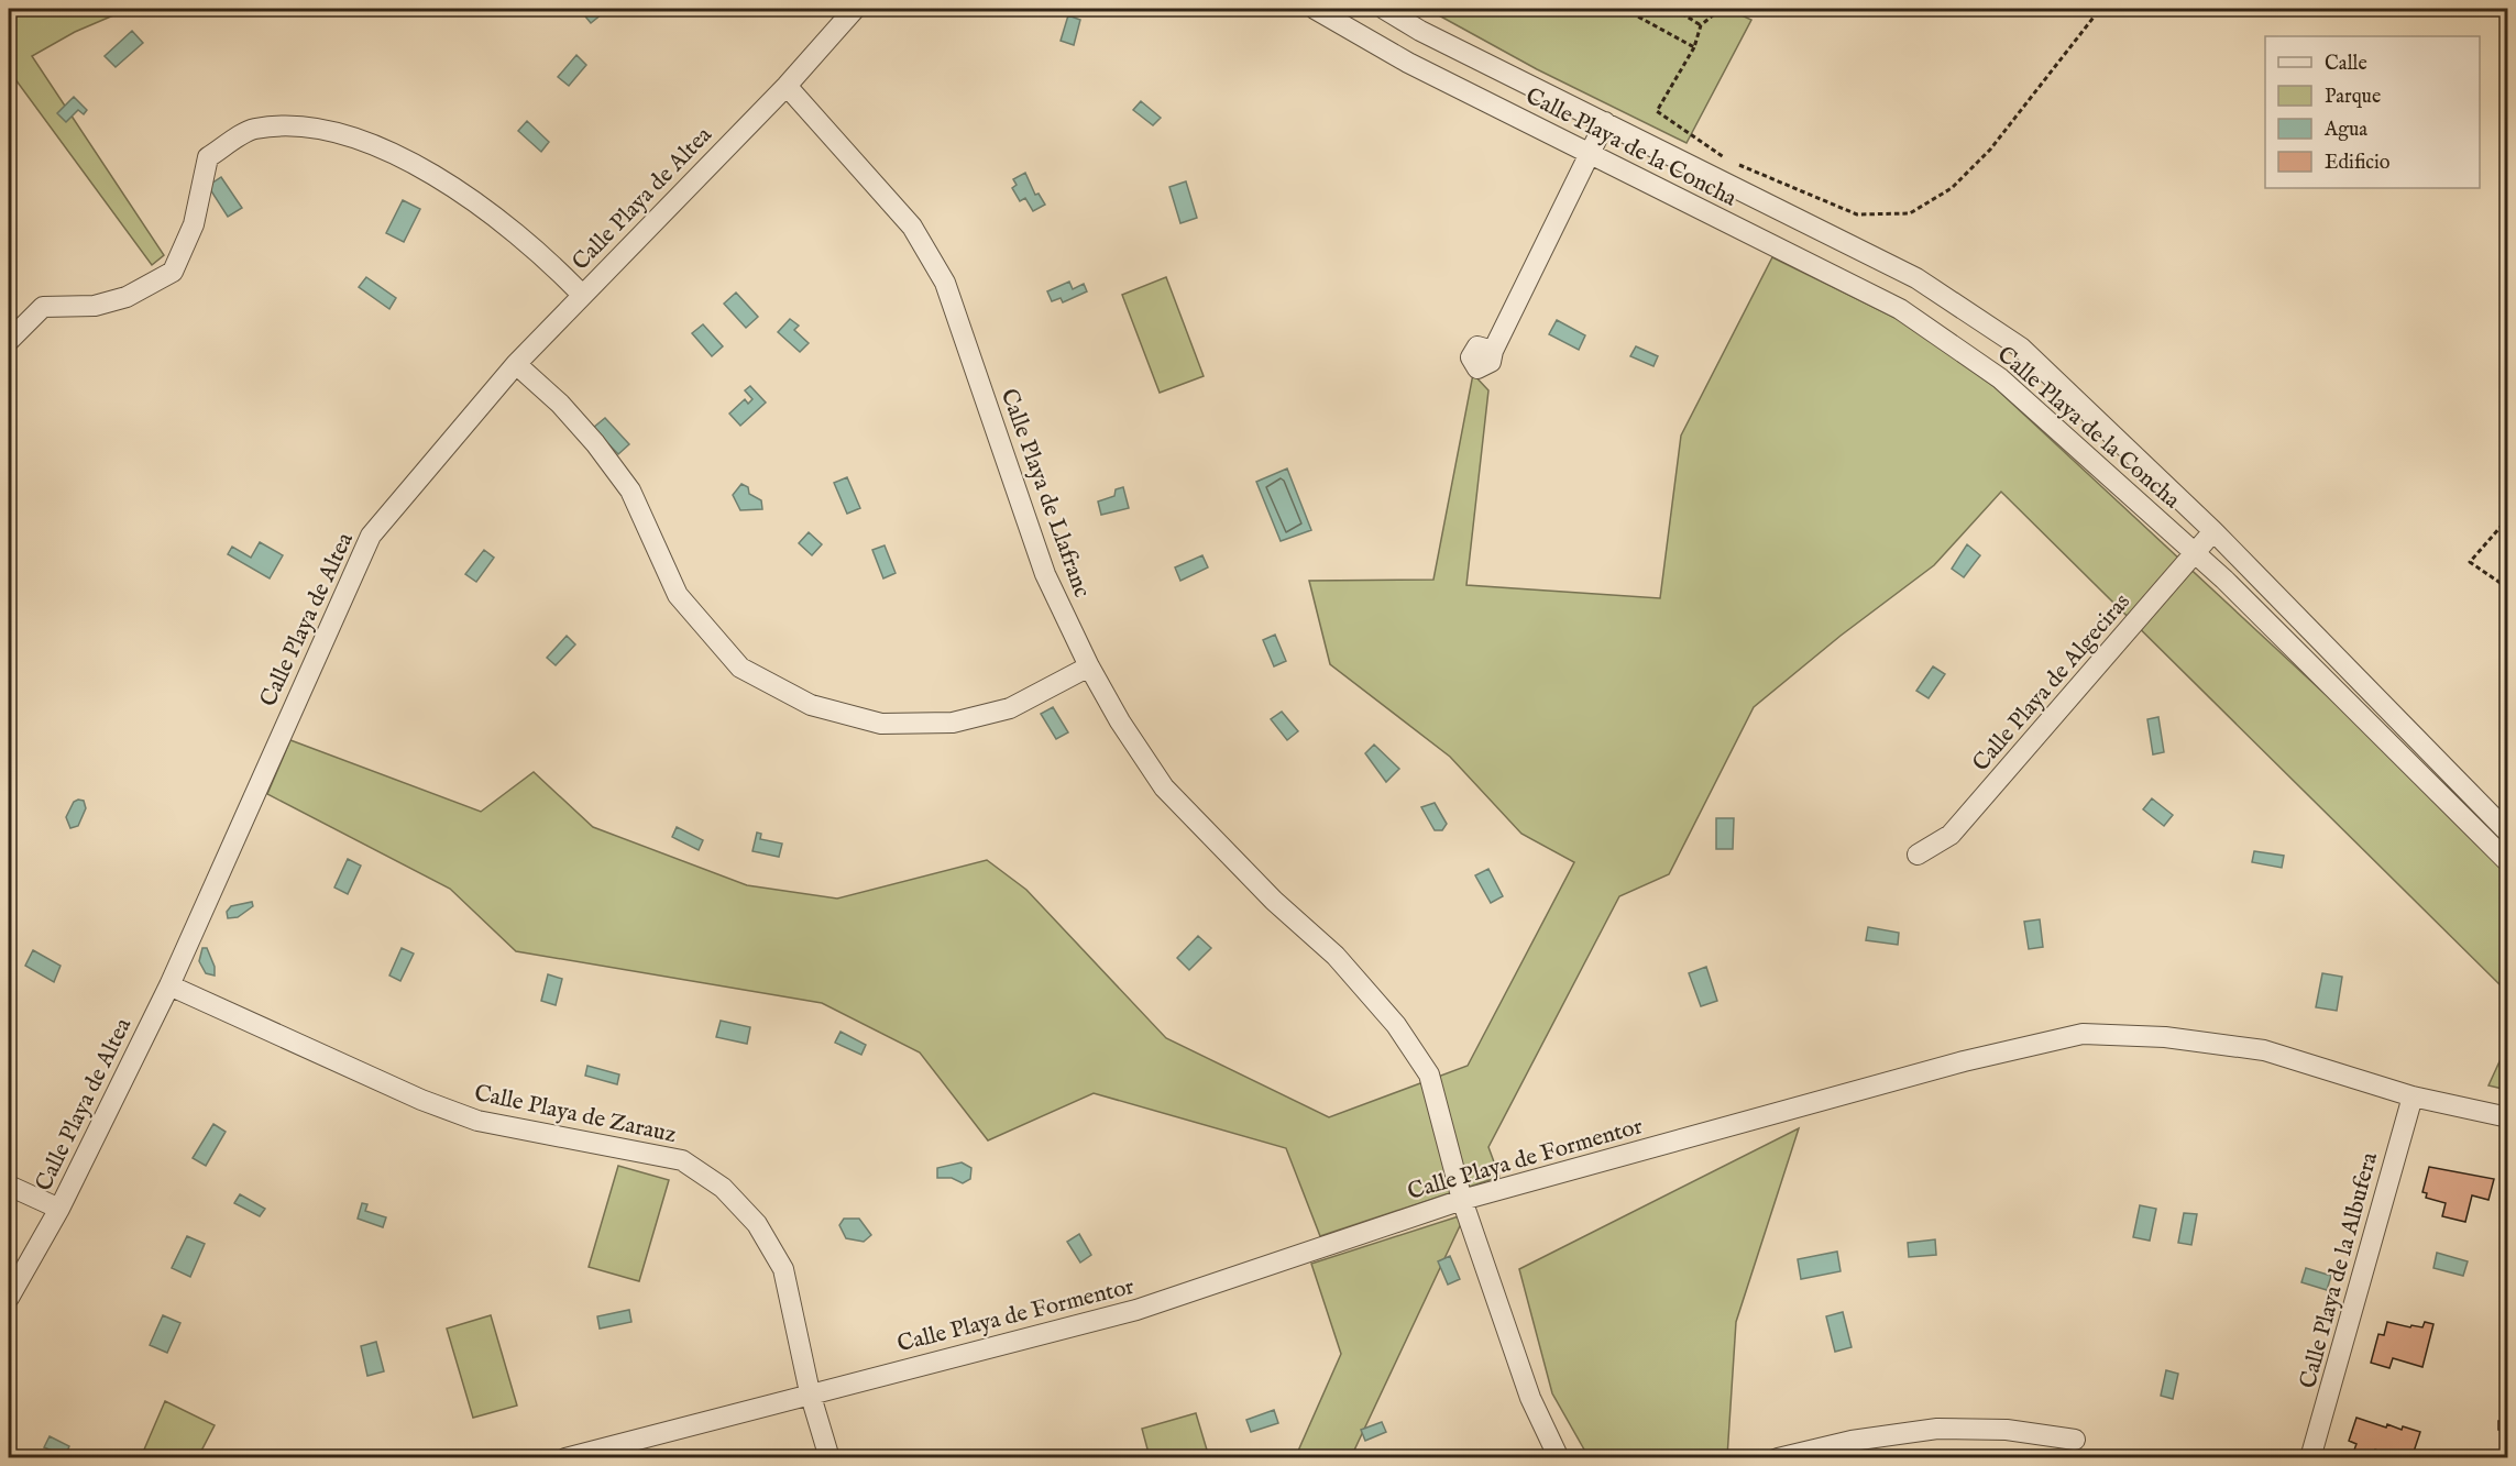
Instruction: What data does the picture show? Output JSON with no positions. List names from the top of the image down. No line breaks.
{"streets":{"street":["Calle Playa de la Concha","Calle Playa de Altea","Calle Playa de Llafranc","Calle Playa de Algeciras","Calle Playa de Zarauz","Calle Playa de Formentor","Calle Playa de la Albufera"]},"crossings":[["Calle Playa de la Concha","Calle Playa de Algeciras"],["Calle Playa de Altea","Calle Playa de Llafranc"],["Calle Playa de Altea","Calle Playa de Zarauz"],["Calle Playa de Llafranc","Calle Playa de Formentor"],["Calle Playa de Zarauz","Calle Playa de Formentor"],["Calle Playa de Formentor","Calle Playa de la Albufera"]],"legend":["Calle","Parque","Agua","Edificio"]}
